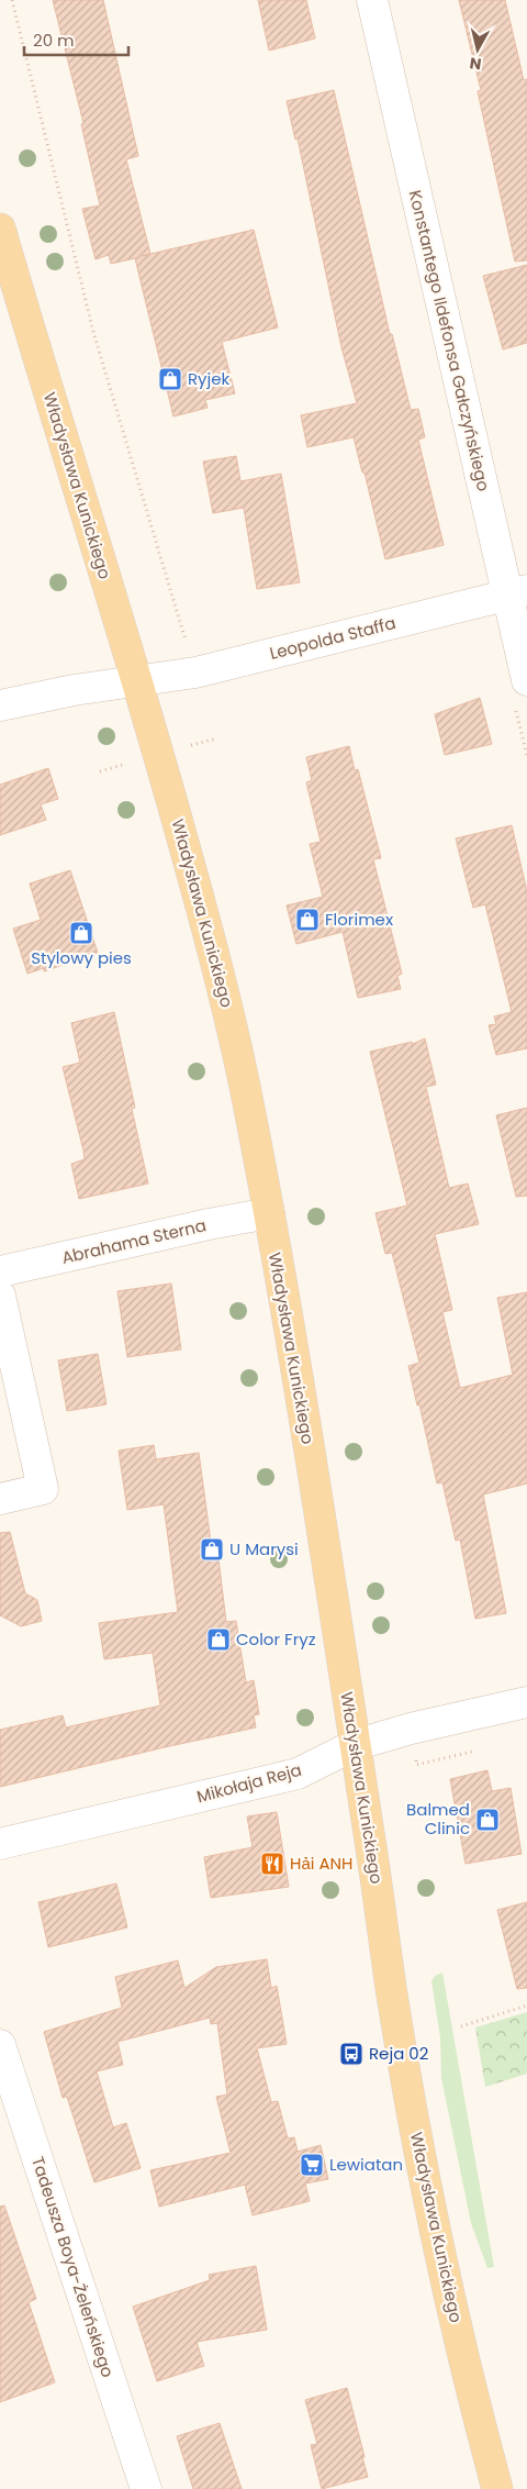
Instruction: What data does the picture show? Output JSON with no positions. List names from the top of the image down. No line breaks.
{"streets":{"main road":["Władysława Kunickiego"],"street":["Konstantego Ildefonsa Gałczyńskiego","Leopolda Staffa","Abrahama Sterna","Mikołaja Reja","Tadeusza Boya-Żeleńskiego"]},"crossings":[["Konstantego Ildefonsa Gałczyńskiego","Leopolda Staffa"],["Władysława Kunickiego","Leopolda Staffa"],["Władysława Kunickiego","Abrahama Sterna"],["Władysława Kunickiego","Mikołaja Reja"]],"places":{"shop":["Ryjek","Florimex","Stylowy pies","U Marysi","Color Fryz","Balmed Clinic"],"restaurant":["Hải ANH"],"bus stop":["Reja 02"],"supermarket":["Lewiatan"]},"scale_bar":"20 m","north":"bottom"}
